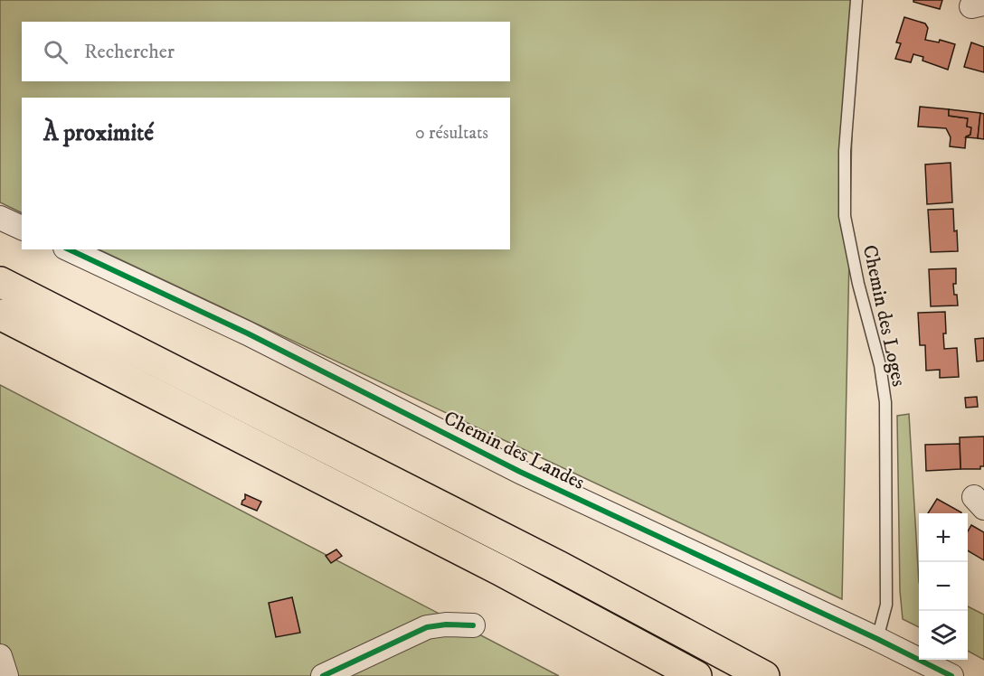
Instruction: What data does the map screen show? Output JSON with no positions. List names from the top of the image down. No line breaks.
{"streets":{"street":["Chemin des Landes"],"lane":["Chemin des Loges"]},"crossings":[["Chemin des Loges","Chemin des Landes"]],"page":{"search":"Rechercher","heading":["À proximité","0 résultats"],"map_buttons":["+","−"]}}
